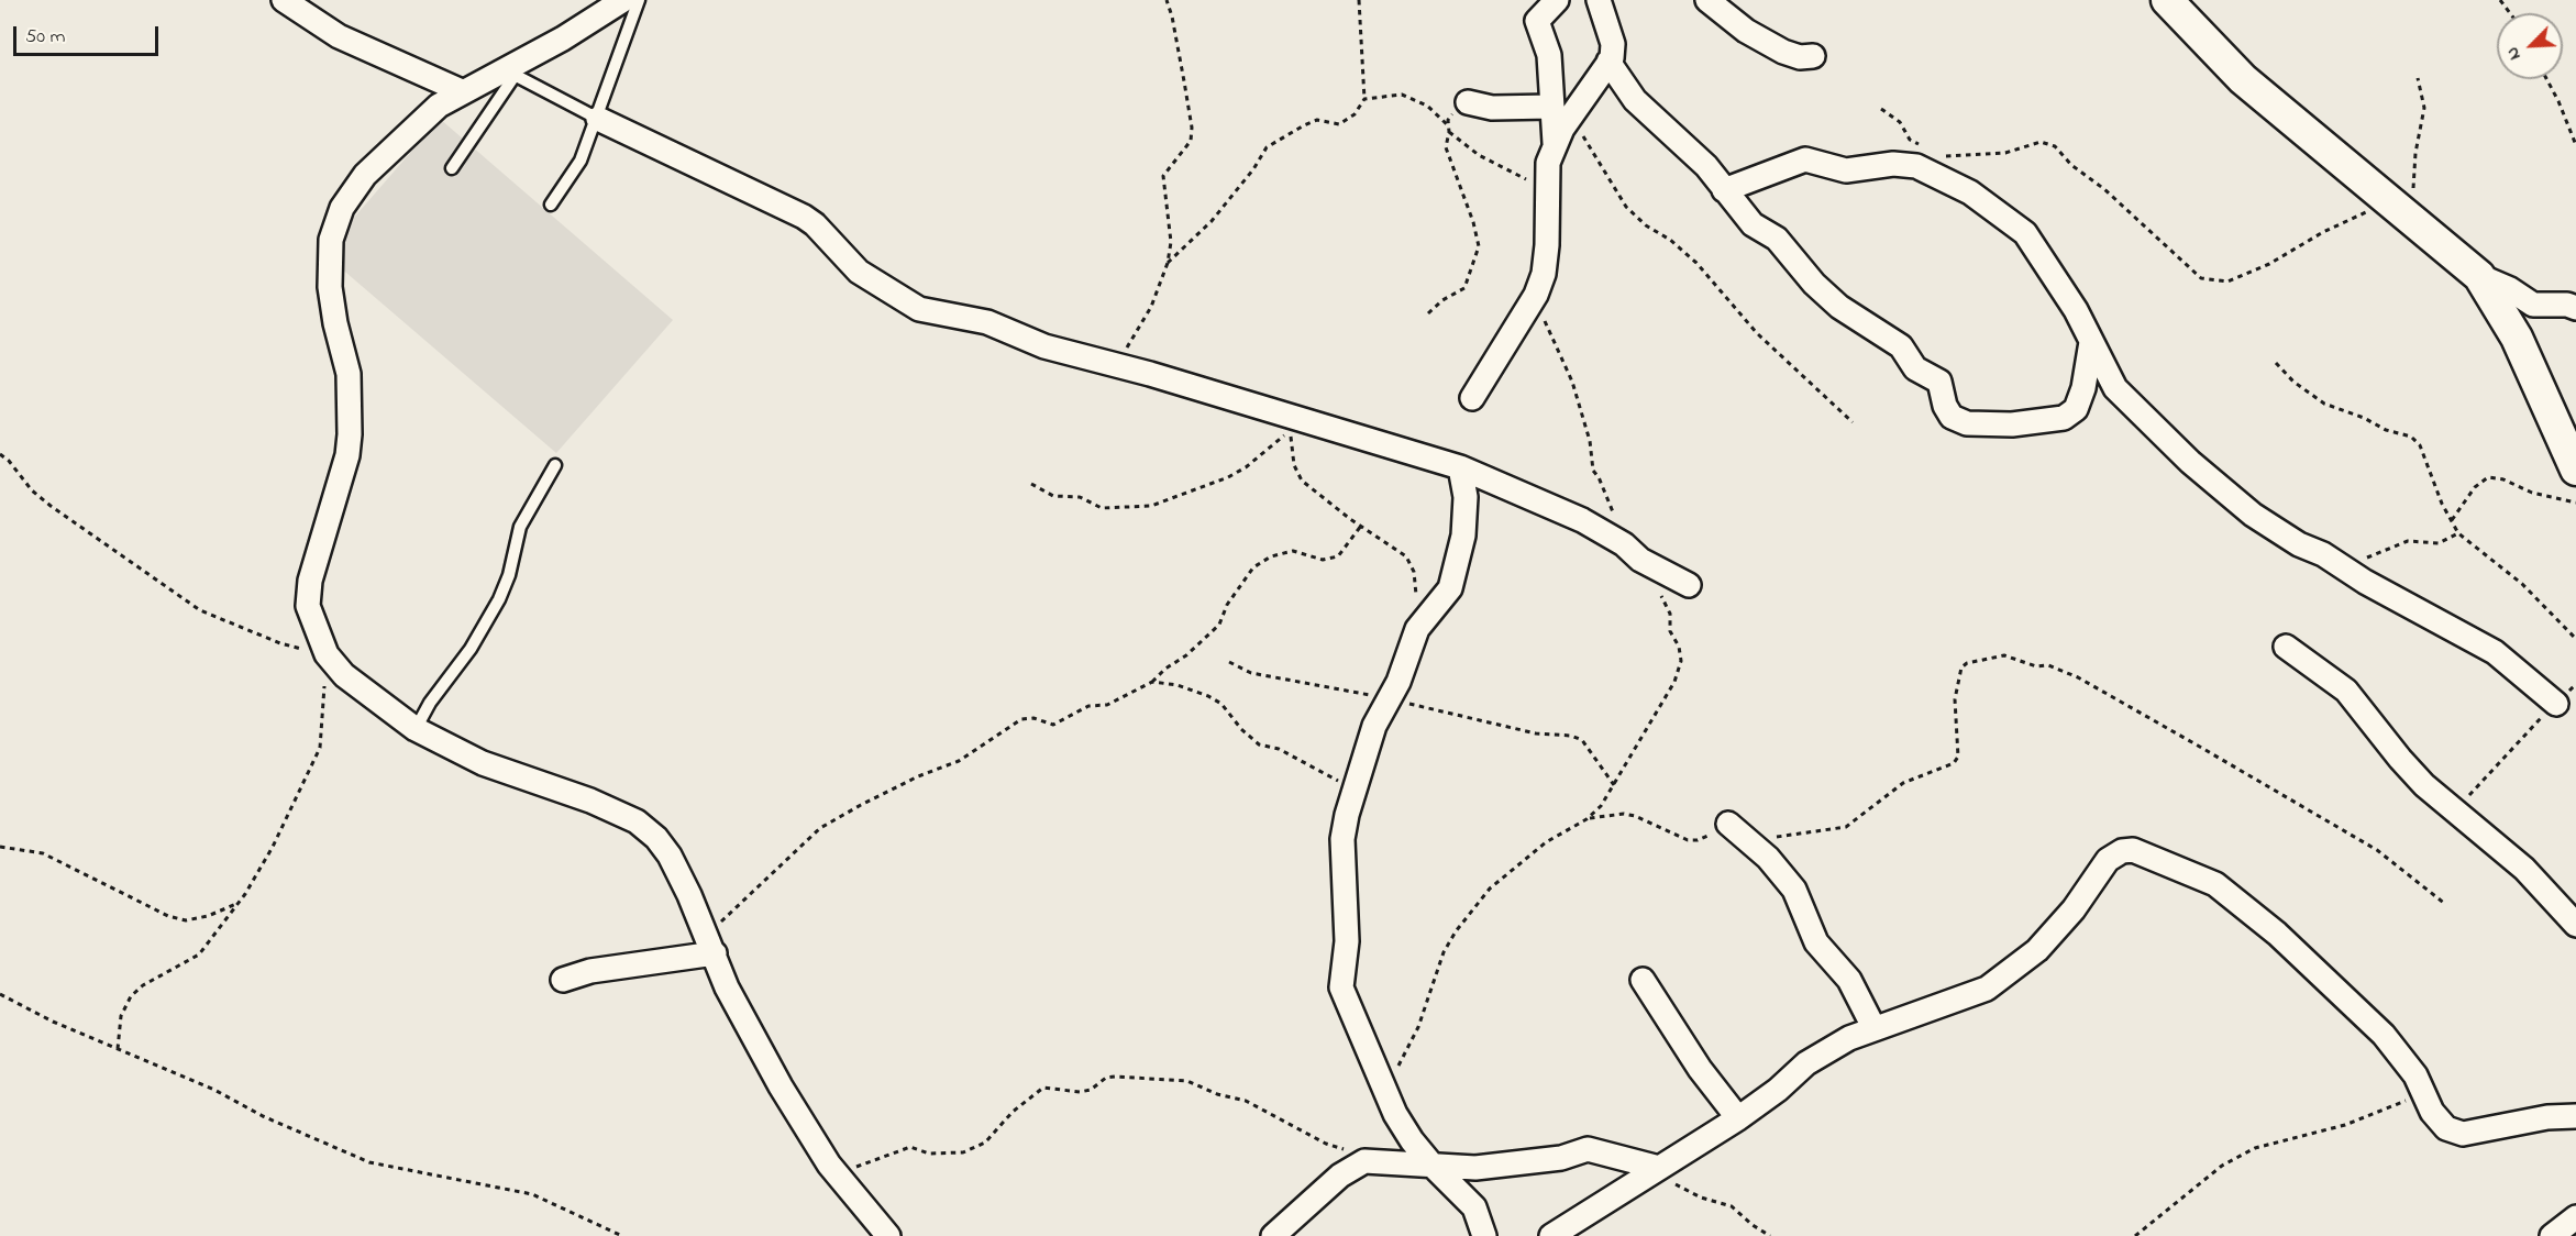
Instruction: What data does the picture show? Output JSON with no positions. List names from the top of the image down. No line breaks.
{"scale_bar":"50 m","north":"bottom left"}
